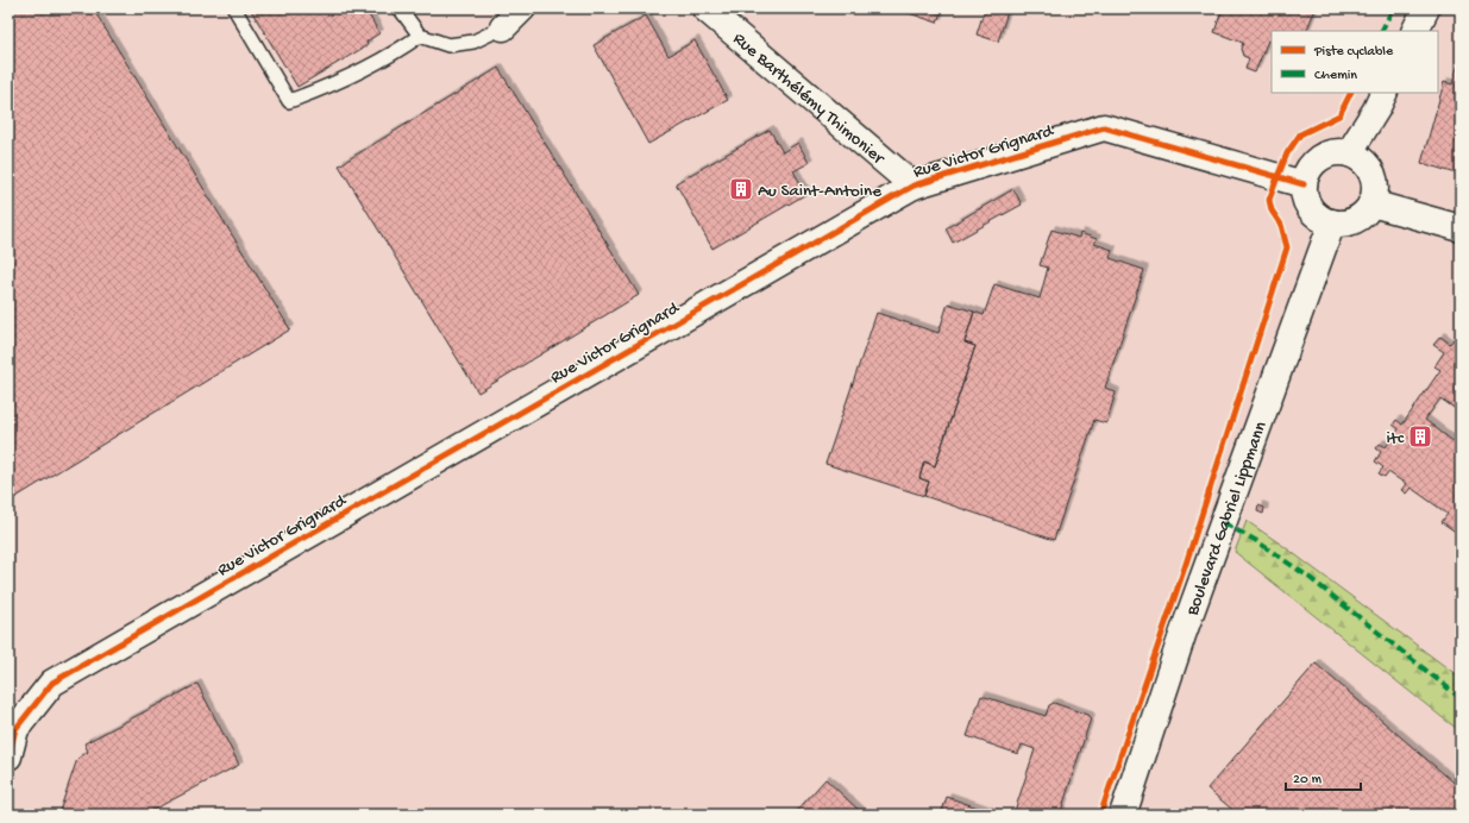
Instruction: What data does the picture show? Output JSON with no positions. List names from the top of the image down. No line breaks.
{"streets":{"street":["Rue Barthélémy Thimonier","Rue Victor Grignard","Boulevard Gabriel Lippmann"]},"crossings":[["Rue Barthélémy Thimonier","Rue Victor Grignard"],["Rue Victor Grignard","Boulevard Gabriel Lippmann"]],"places":{"building":["Au Saint-Antoine","itc"]},"legend":["Piste cyclable","Chemin"],"scale_bar":"20 m"}
